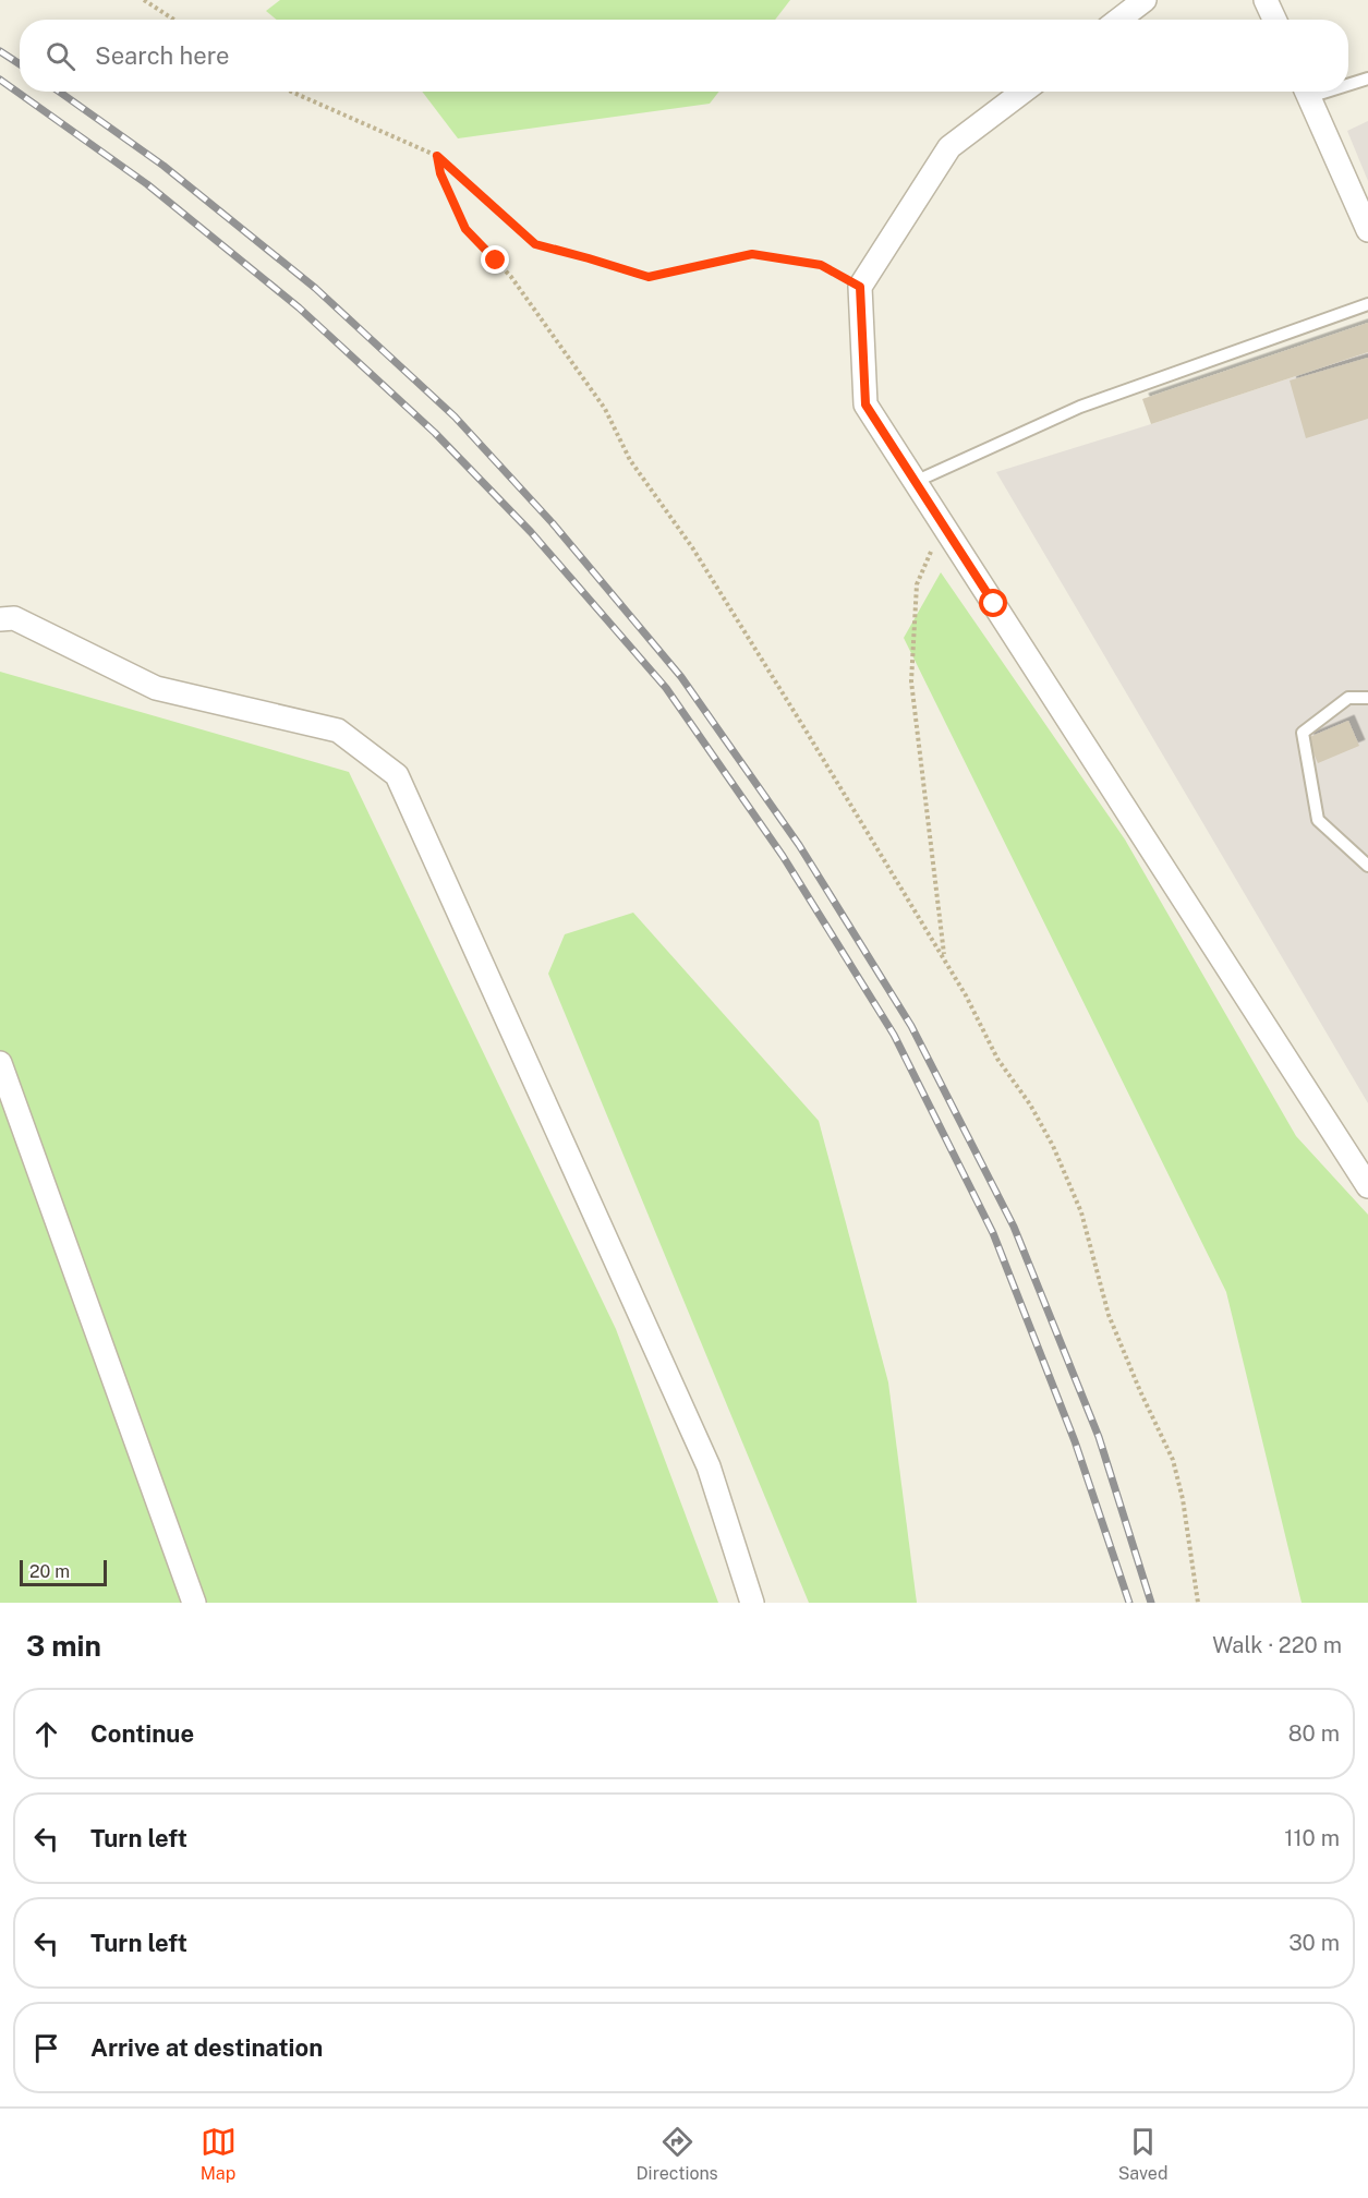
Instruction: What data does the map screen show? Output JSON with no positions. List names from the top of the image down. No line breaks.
{"scale_bar":"20 m","page":{"search":"Search here","scale":"20 m","heading":["3 min","Walk · 220 m"],"list":[["Continue","80 m"],["Turn left","110 m"],["Turn left","30 m"],"Arrive at destination"],"nav":["Map","Directions","Saved"]}}
